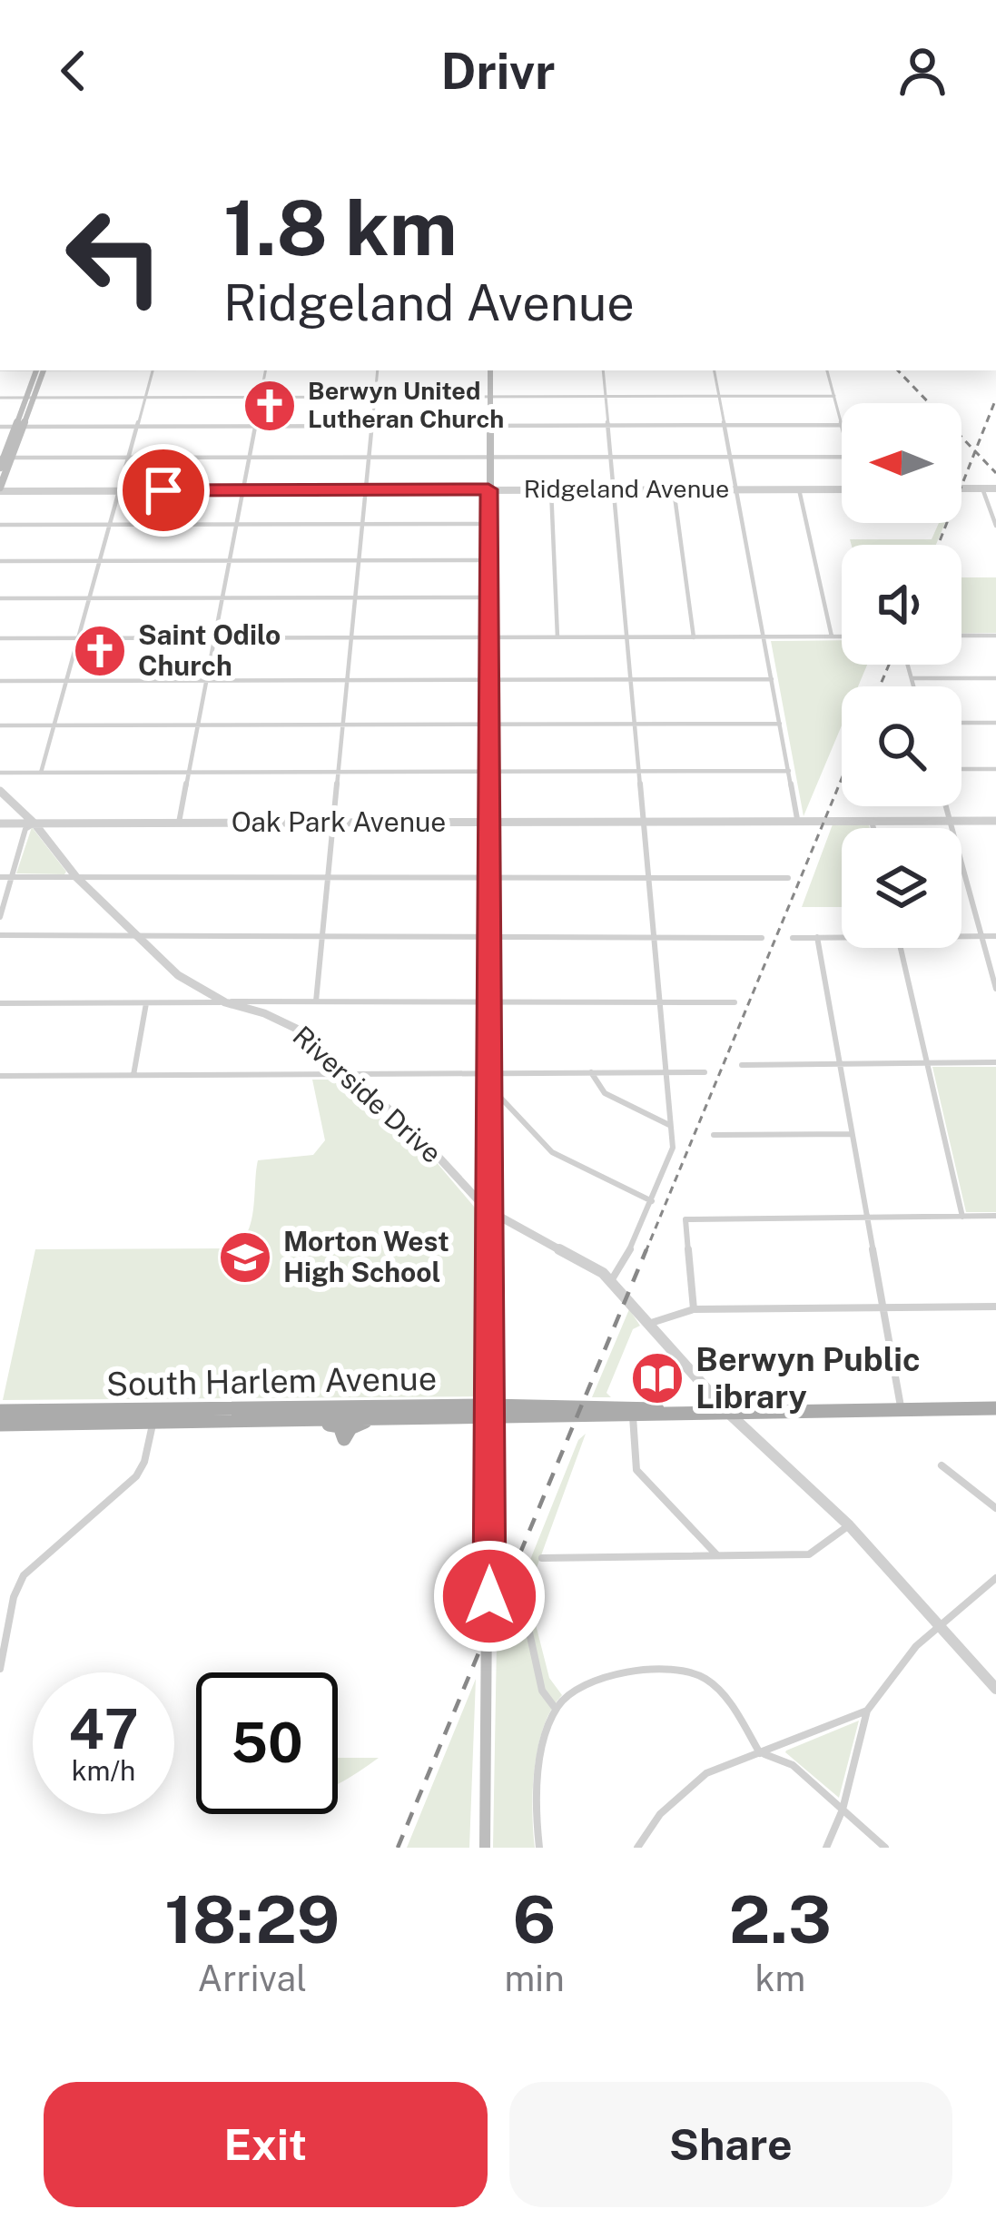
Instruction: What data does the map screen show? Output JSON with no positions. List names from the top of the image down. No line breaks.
{"streets":{"main road":["South Harlem Avenue"],"street":["Ridgeland Avenue","Oak Park Avenue","Riverside Drive"]},"crossings":[["Oak Park Avenue","Riverside Drive"],["Riverside Drive","South Harlem Avenue"]],"places":{"church":["Berwyn United Lutheran Church","Saint Odilo Church"],"school or university":["Morton West High School"],"library":["Berwyn Public Library"]},"north":"left","page":{"header":"Drivr","turn":["1.8 km","Ridgeland Avenue"],"speed":"47 km/h","limit":"50","eta":["18:29","Arrival","6","min","2.3","km"],"buttons":["Exit","Share"]}}
